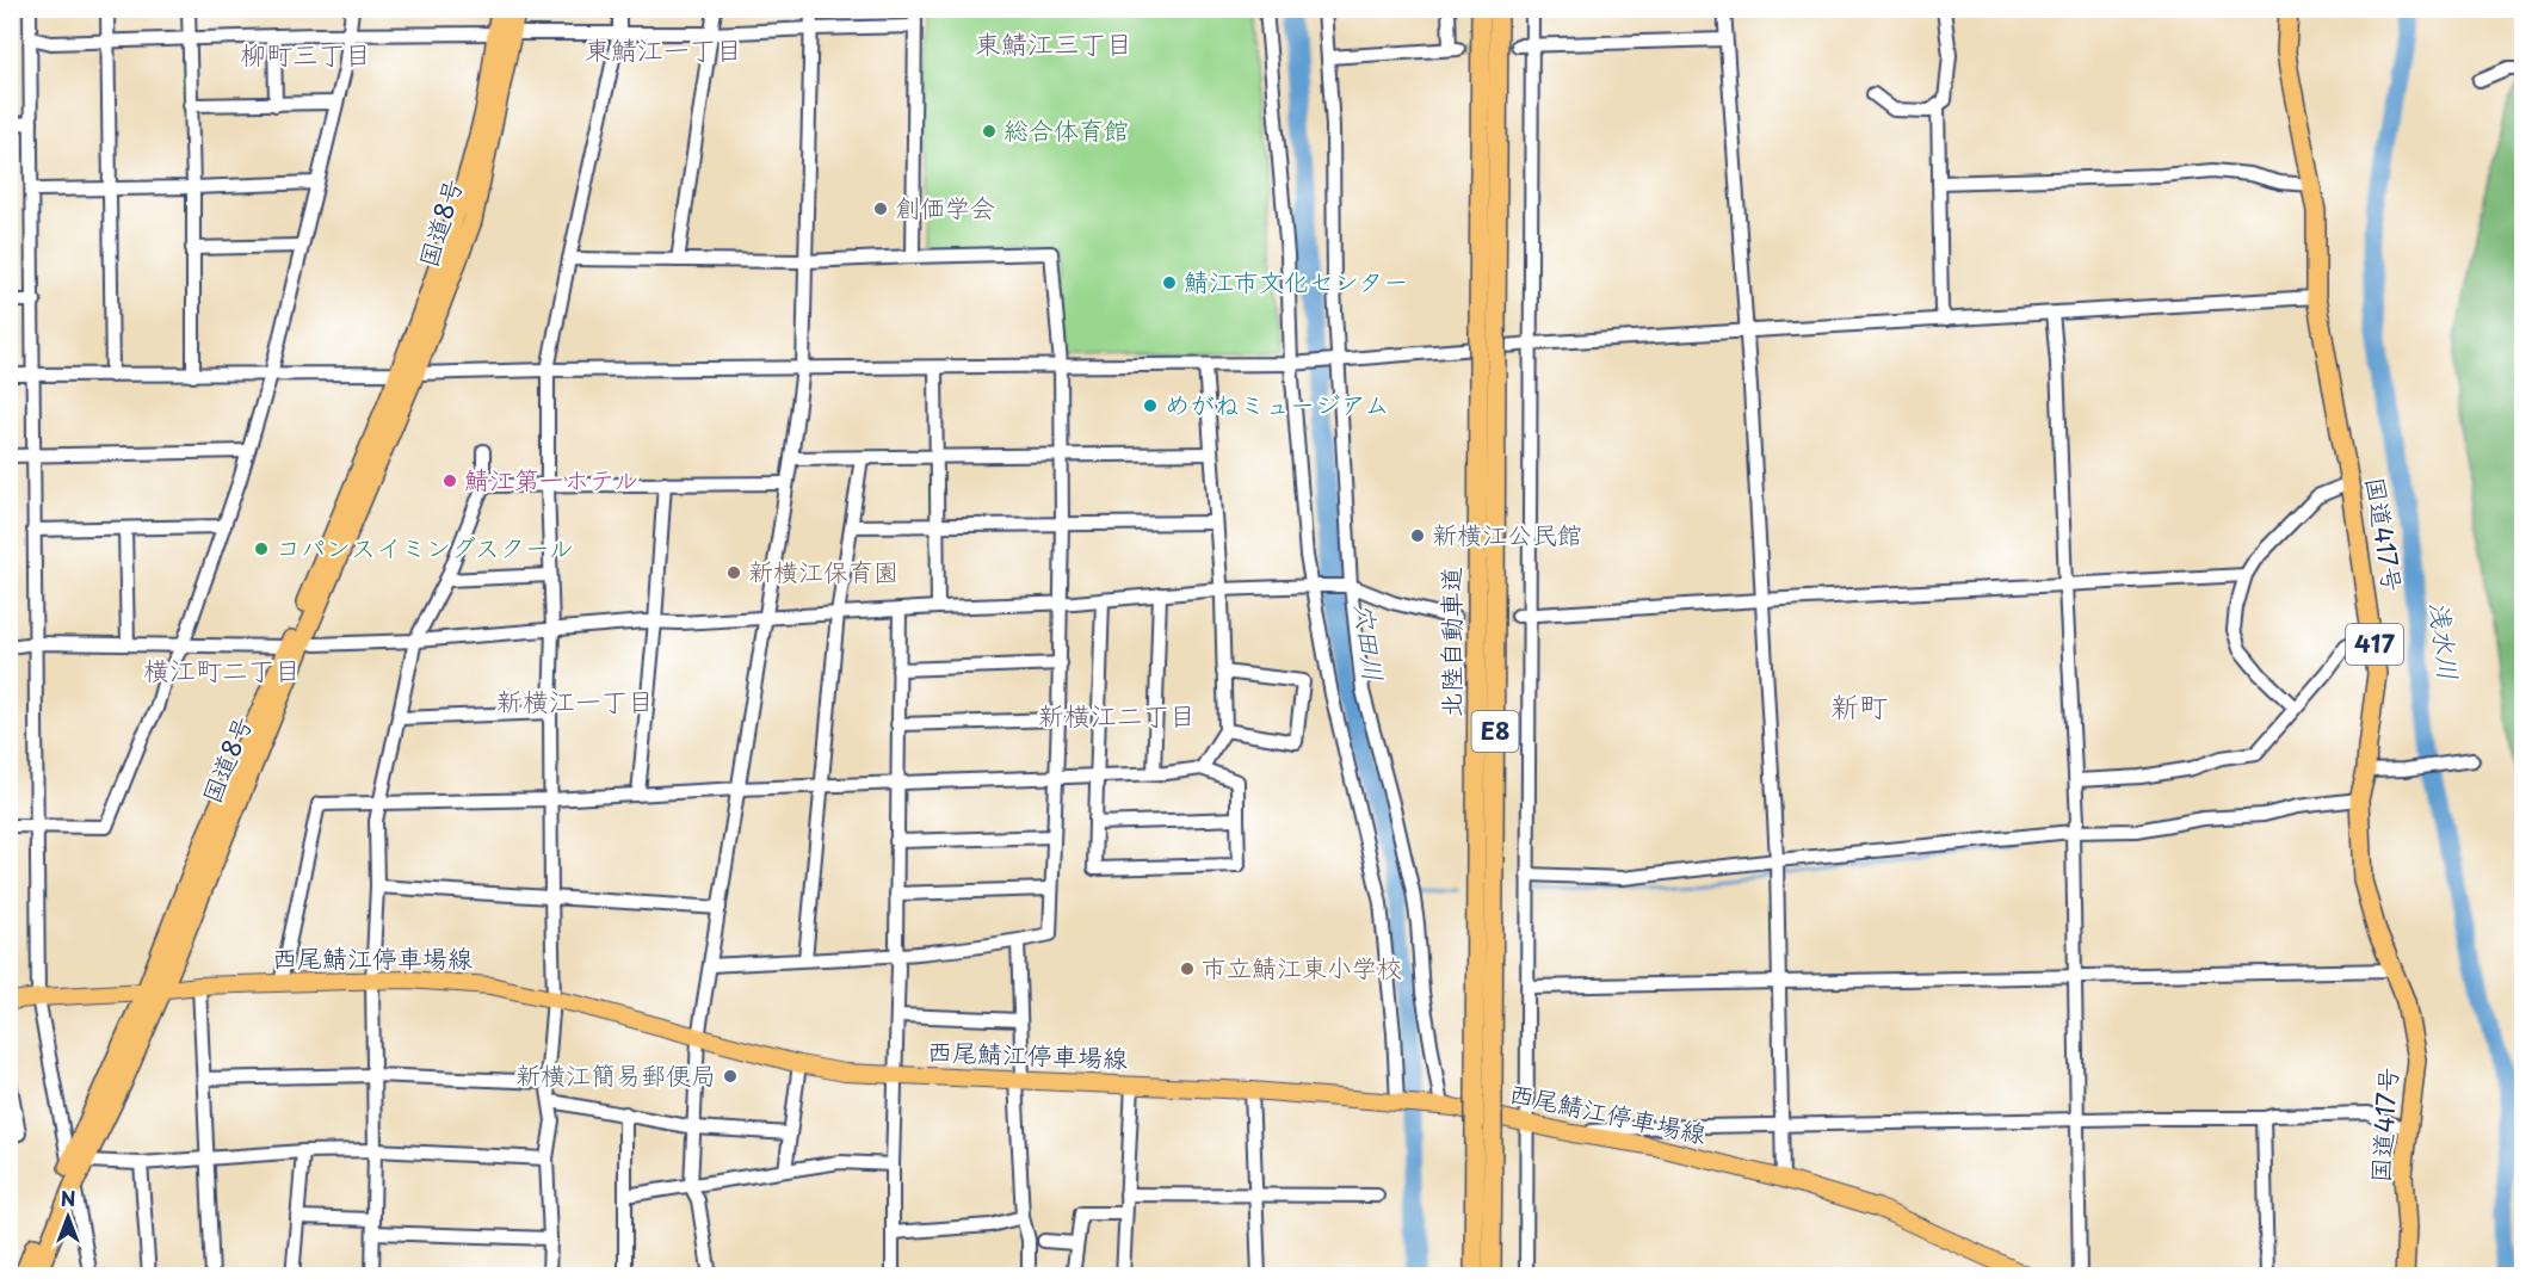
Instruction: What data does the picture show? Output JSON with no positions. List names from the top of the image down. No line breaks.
{"streets":{"highway":["国道8号","国道417号","北陸自動車道","417","E8"],"main road":["西尾鯖江停車場線"]},"crossings":[["国道8号","西尾鯖江停車場線"]],"districts":["東鯖江三丁目","東鯖江一丁目","柳町三丁目","横江町二丁目","新横江一丁目","新町","新横江二丁目"],"water":["浅水川","穴田川"],"places":["総合体育館","創価学会","鯖江市文化センター","めがねミュージアム","鯖江第一ホテル","新横江公民館","コパンスイミングスクール","新横江保育園","市立鯖江東小学校","新横江簡易郵便局"],"north":"top"}
